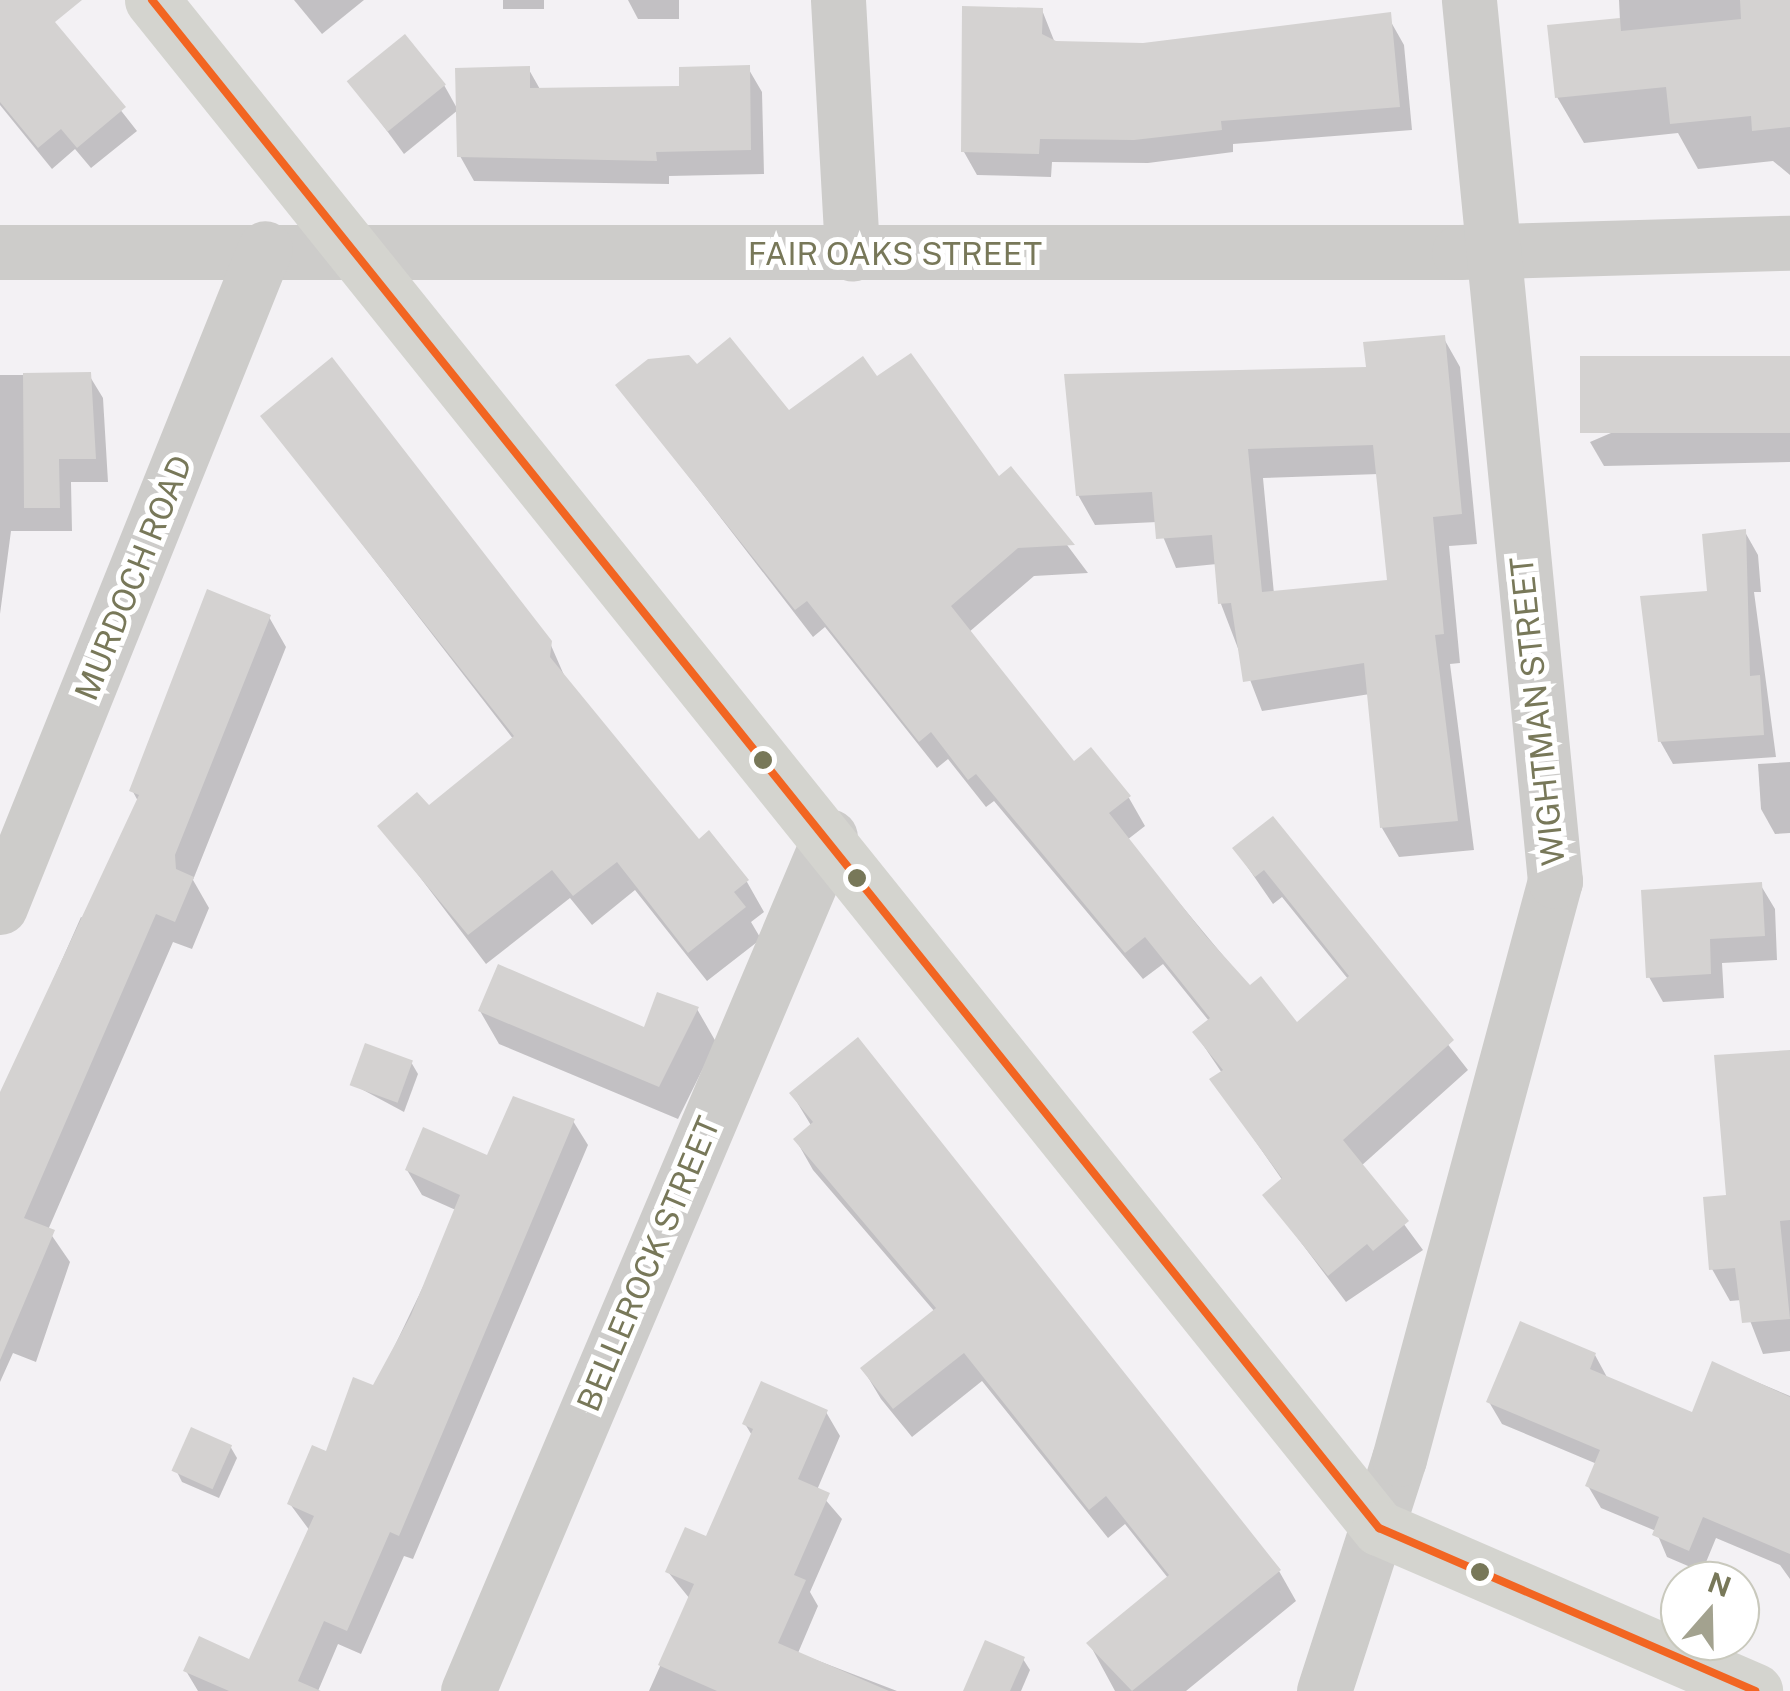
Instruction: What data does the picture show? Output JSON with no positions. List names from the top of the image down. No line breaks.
{"streets":{"street":["FAIR OAKS STREET","MURDOCH ROAD","WIGHTMAN STREET","BELLEROCK STREET"]},"crossings":[["FAIR OAKS STREET","MURDOCH ROAD"],["FAIR OAKS STREET","WIGHTMAN STREET"]],"north":"top"}
